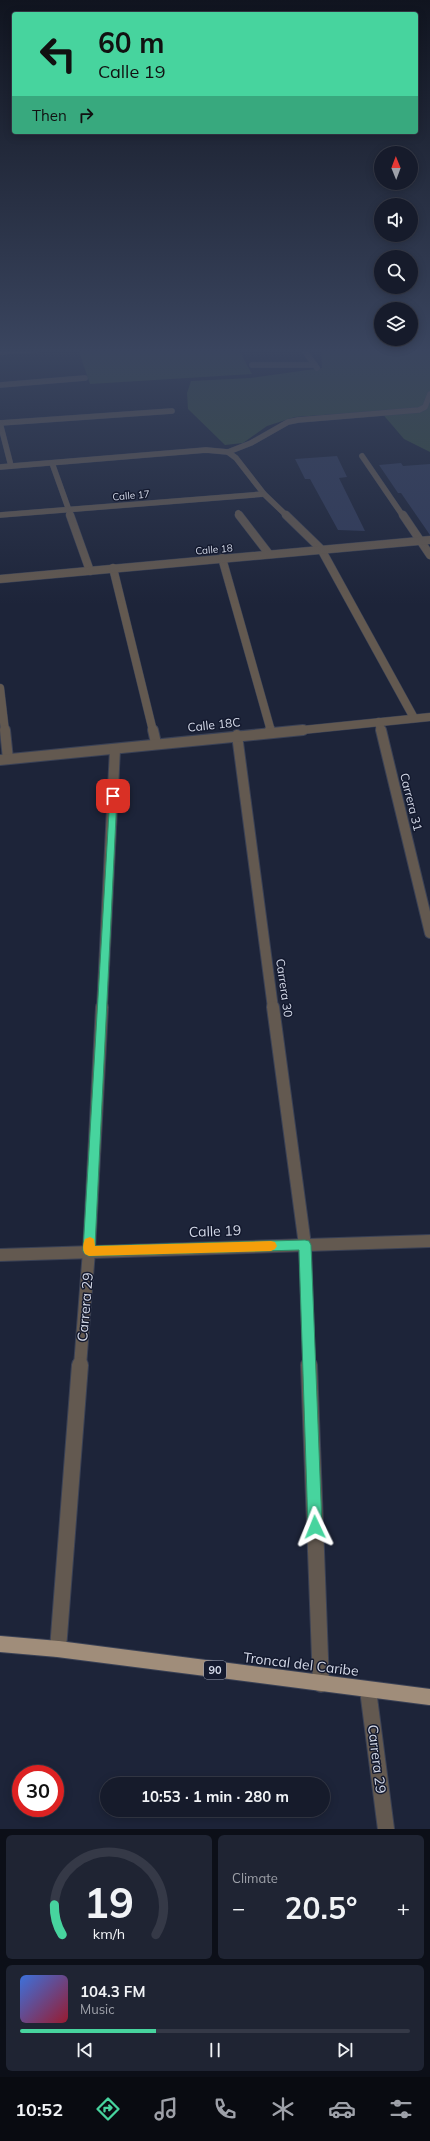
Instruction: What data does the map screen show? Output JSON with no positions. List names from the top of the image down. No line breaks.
{"streets":{"main road":["Troncal del Caribe","90"],"street":["Calle 17","Calle 18","Calle 18C","Carrera 31","Carrera 30","Calle 19","Carrera 29"]},"crossings":[["Calle 18C","Carrera 31"],["Calle 18C","Carrera 30"],["Calle 18C","Carrera 29"],["Carrera 30","Calle 19"],["Carrera 30","Troncal del Caribe"],["Calle 19","Carrera 29"],["Carrera 29","Troncal del Caribe"]],"north":"top","page":{"turn":["60 m","Calle 19"],"then":"Then","limit":"30","trip":"10:53 · 1 min · 280 m","tile":"Climate","heat":["−","20.5°","+"],"song":["104.3 FM","Music"],"tabs":"10:52","gauge":["19","km/h"]}}
